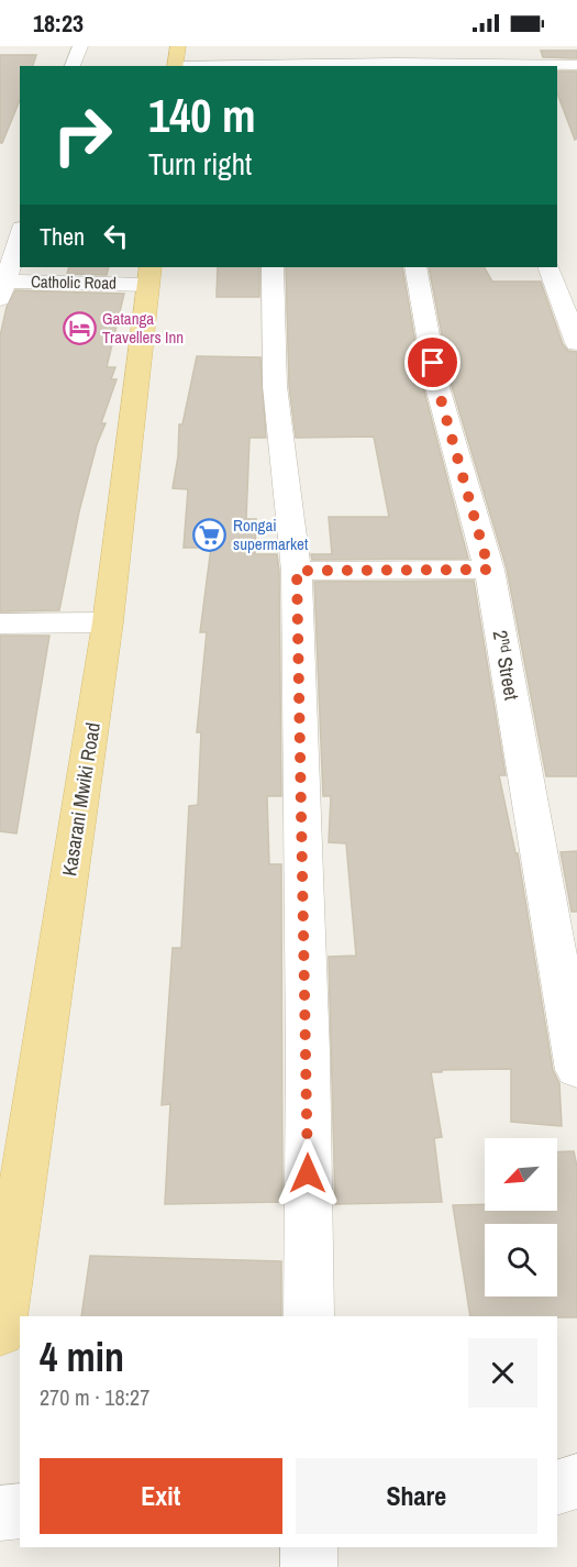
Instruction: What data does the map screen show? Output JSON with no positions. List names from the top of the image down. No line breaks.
{"streets":{"main road":["Kasarani Mwiki Road"],"street":["Catholic Road","2ⁿᵈ Street"]},"crossings":[["Catholic Road","Kasarani Mwiki Road"]],"places":{"hotel":["Gatanga Travellers Inn"],"supermarket":["Rongai supermarket"]},"north":"bottom left","page":{"status":"18:23","turn":["140 m","Turn right"],"then":"Then","heading":["4 min","270 m · 18:27"],"buttons":["Exit","Share"]}}
